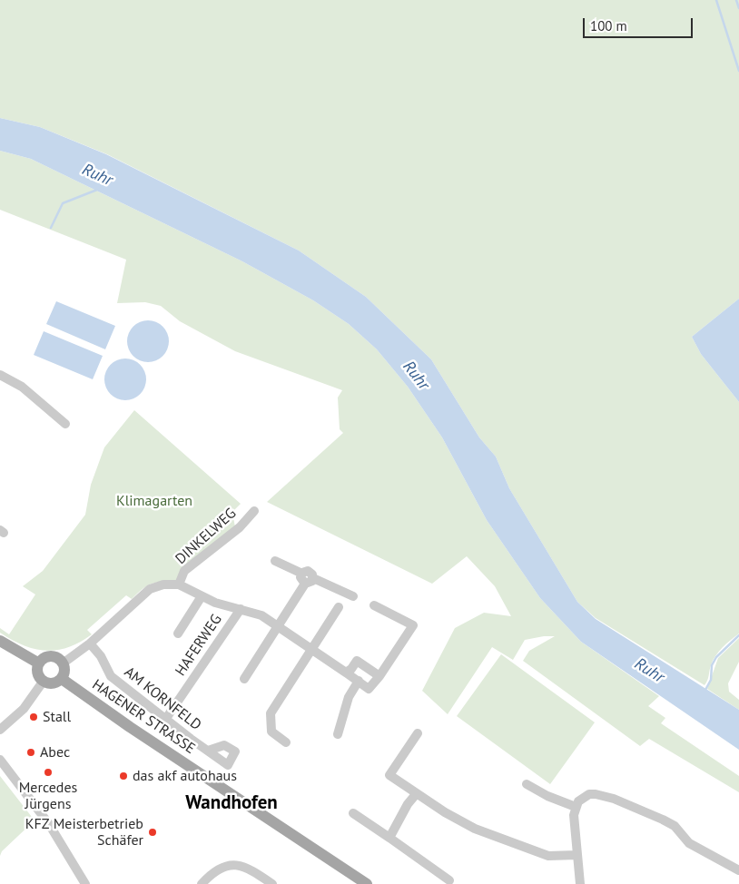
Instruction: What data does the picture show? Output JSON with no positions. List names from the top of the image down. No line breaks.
{"streets":{"main road":["HAGENER STRASSE"],"street":["DINKELWEG","HAFERWEG","AM KORNFELD"]},"crossings":[["HAFERWEG","AM KORNFELD"]],"districts":["Wandhofen"],"water":["Ruhr"],"parks":["Klimagarten"],"places":["Stall","Abec","Mercedes Jürgens","das akf autohaus","KFZ Meisterbetrieb Schäfer"],"scale_bar":"100 m"}
